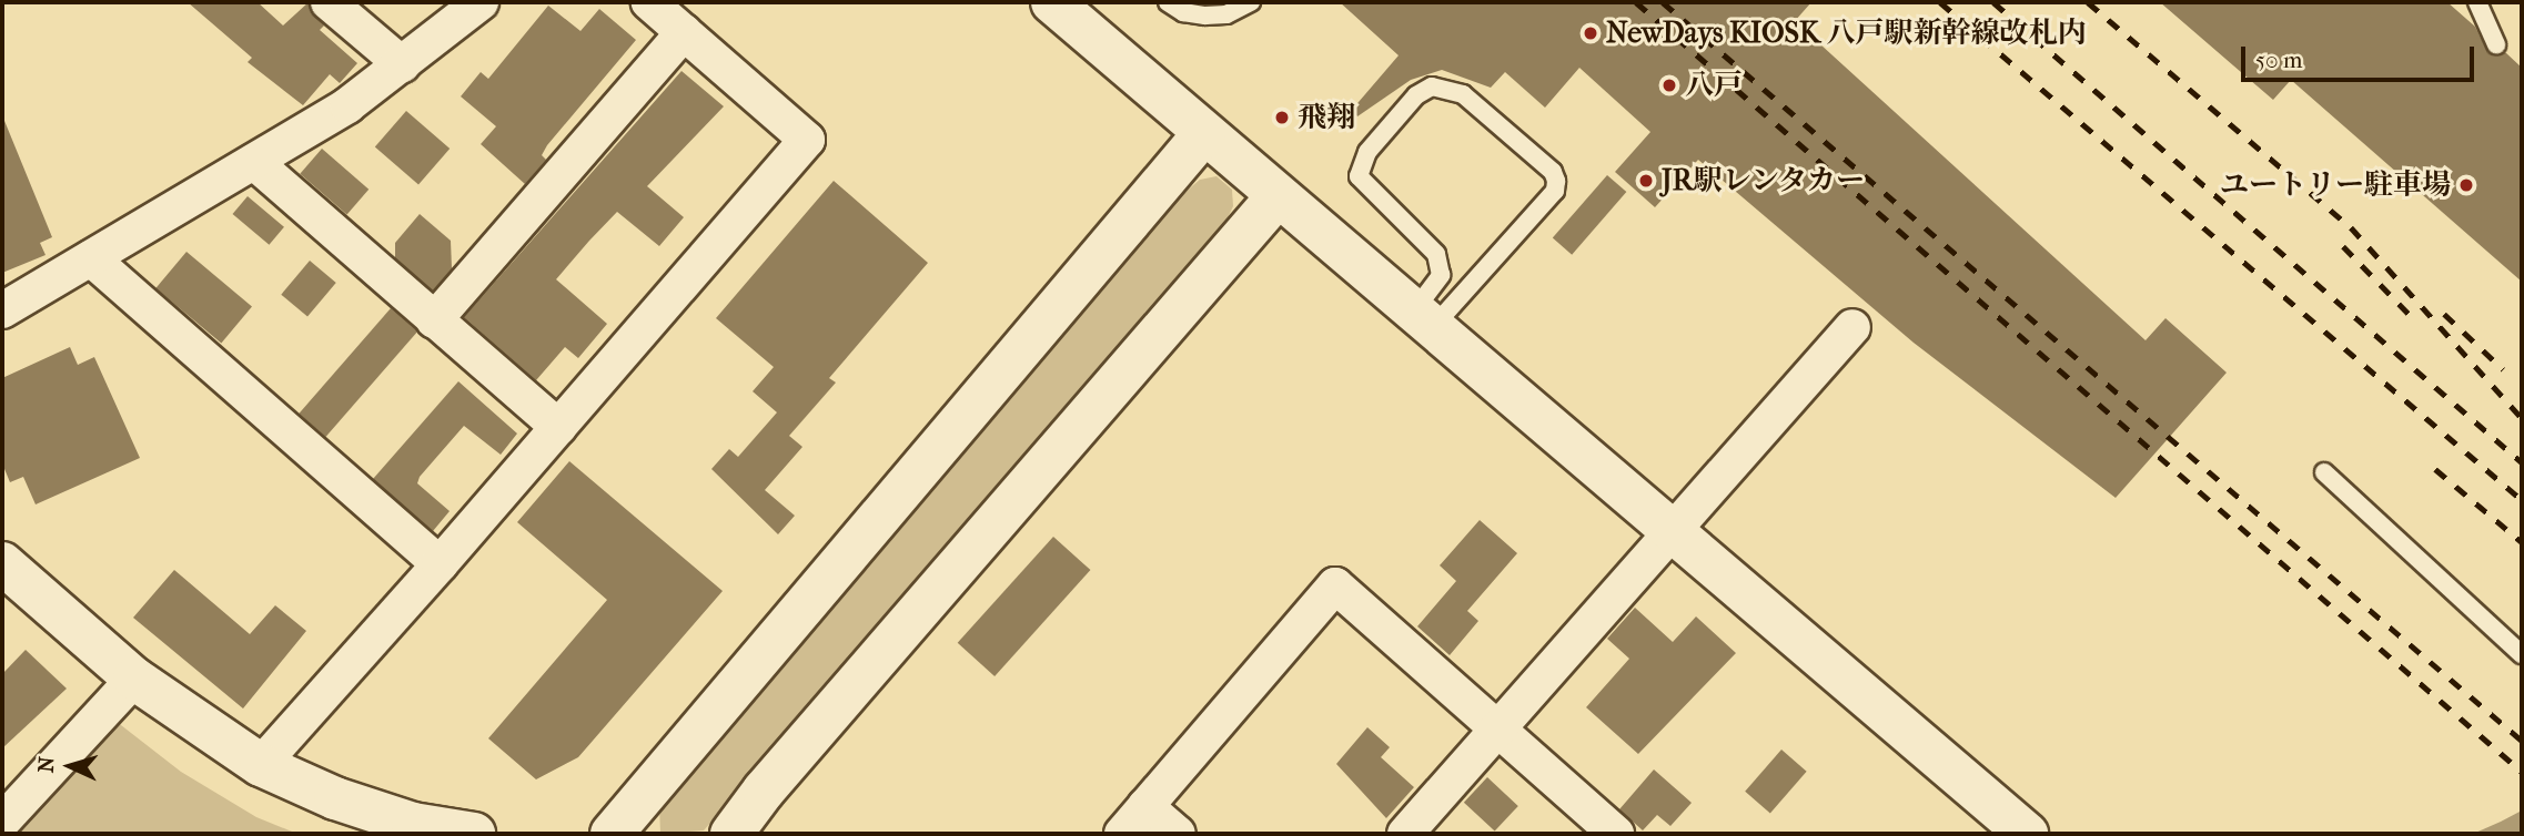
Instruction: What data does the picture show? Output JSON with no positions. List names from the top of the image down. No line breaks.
{"places":["NewDays KIOSK 八戸駅新幹線改札内","八戸","飛翔","JR駅レンタカー","ユートリー駐車場"],"scale_bar":"50 m","north":"left"}
